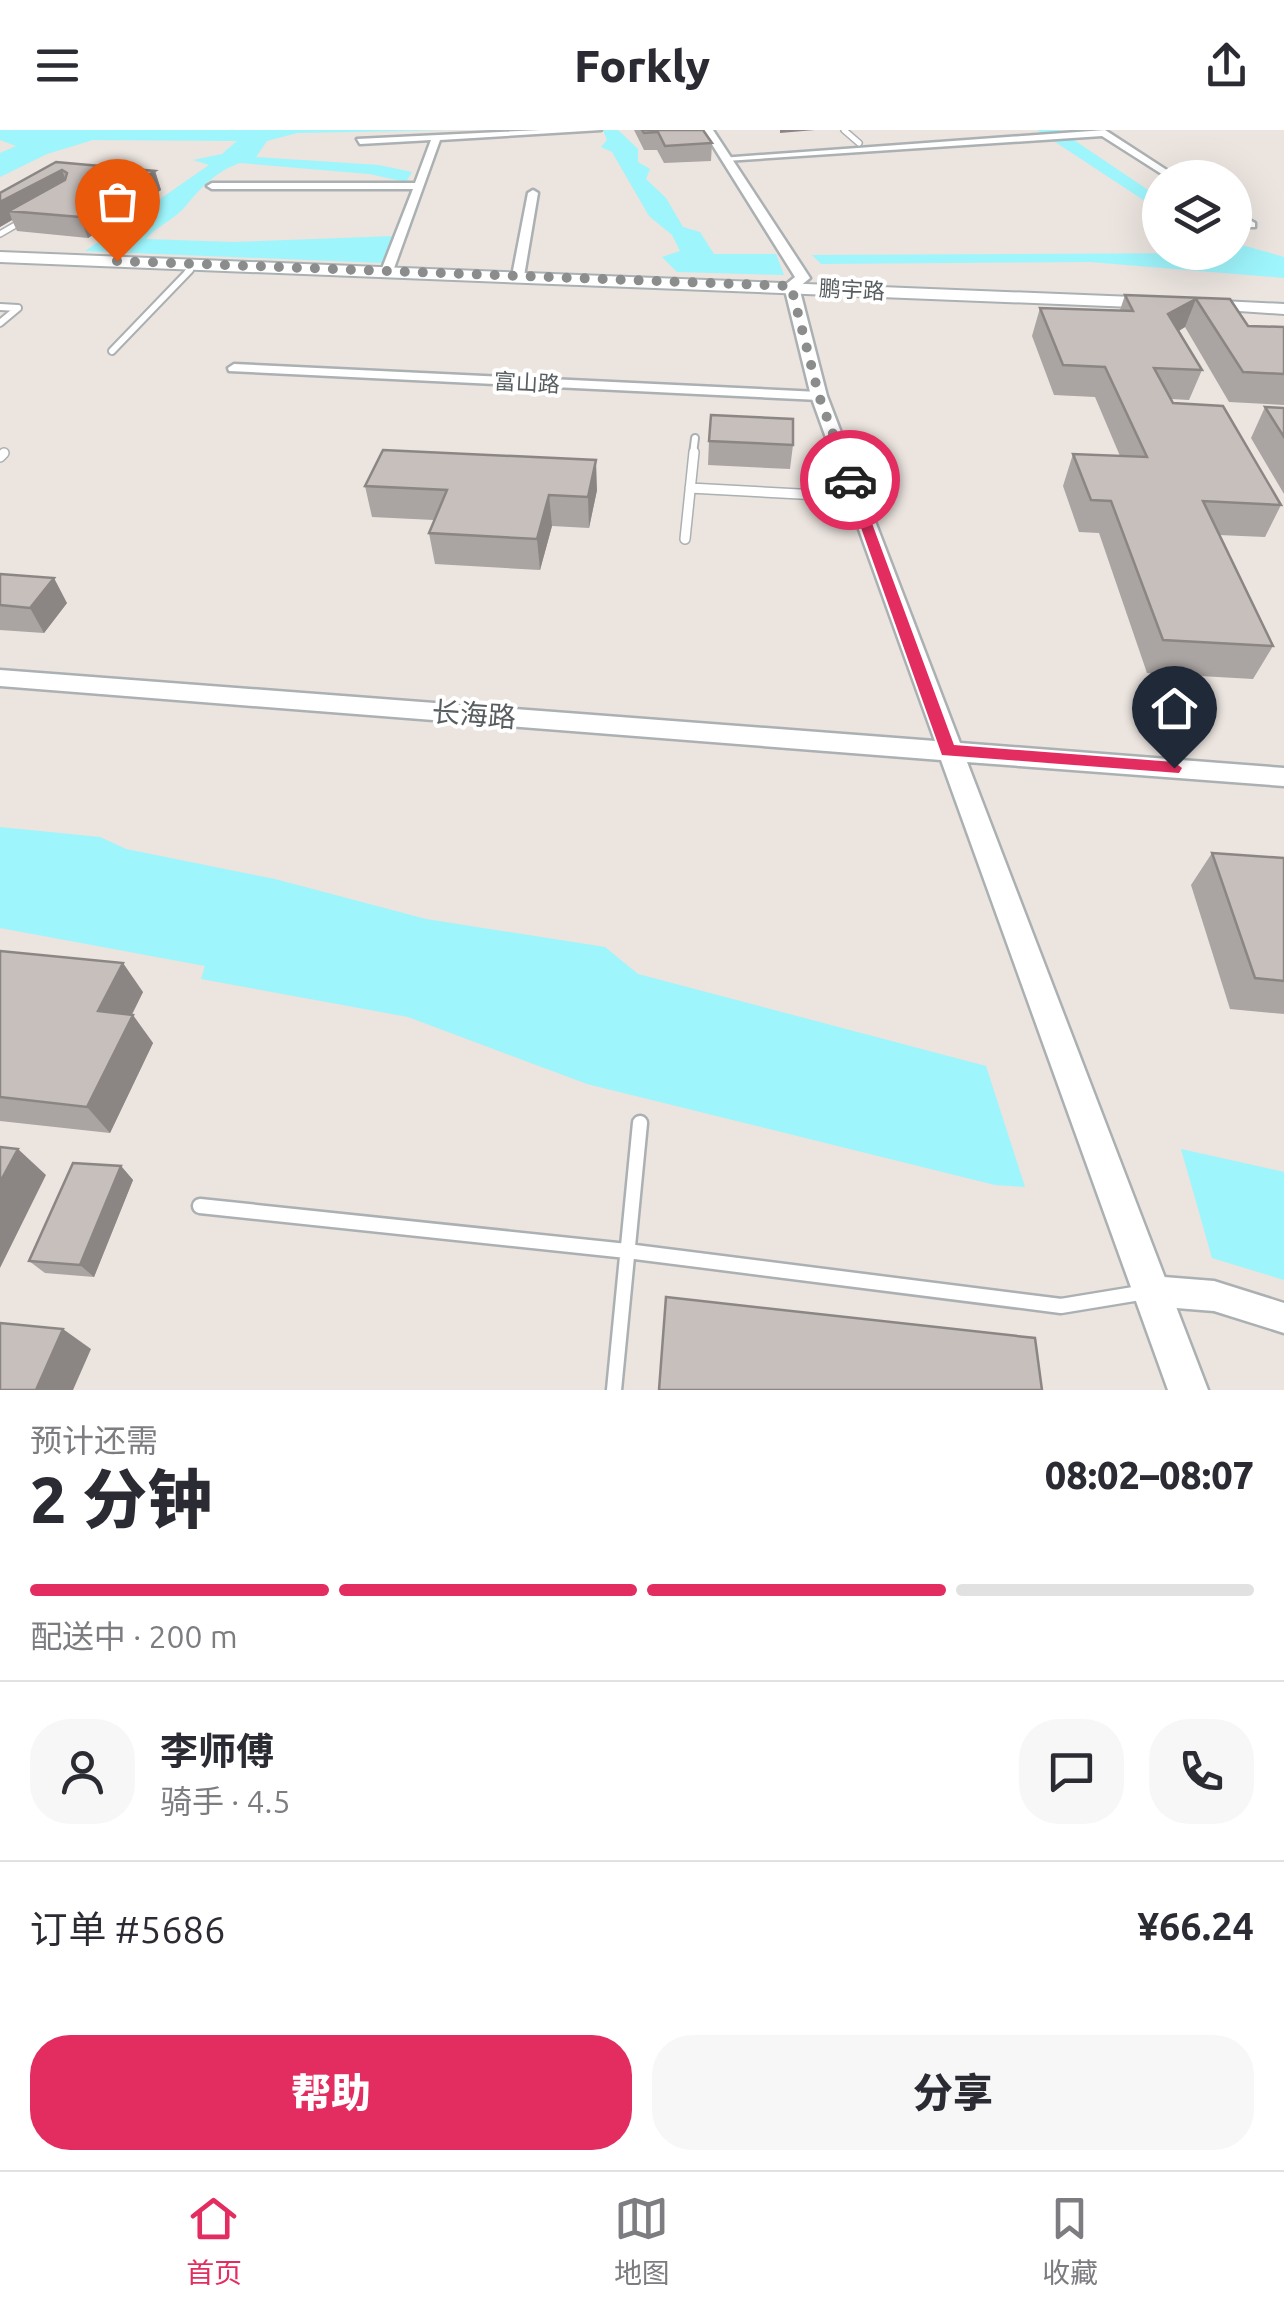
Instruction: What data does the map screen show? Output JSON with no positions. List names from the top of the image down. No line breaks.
{"streets":{"main road":["鹏宇路"],"street":["富山路","长海路"]},"page":{"header":"Forkly","heading":["2 分钟","预计还需","08:02–08:07"],"panel":["李师傅","骑手 · 4.5","订单 #5686","¥66.24"],"bar":"配送中 · 200 m","buttons":["帮助","分享"],"tabs":["首页","地图","收藏"]}}
